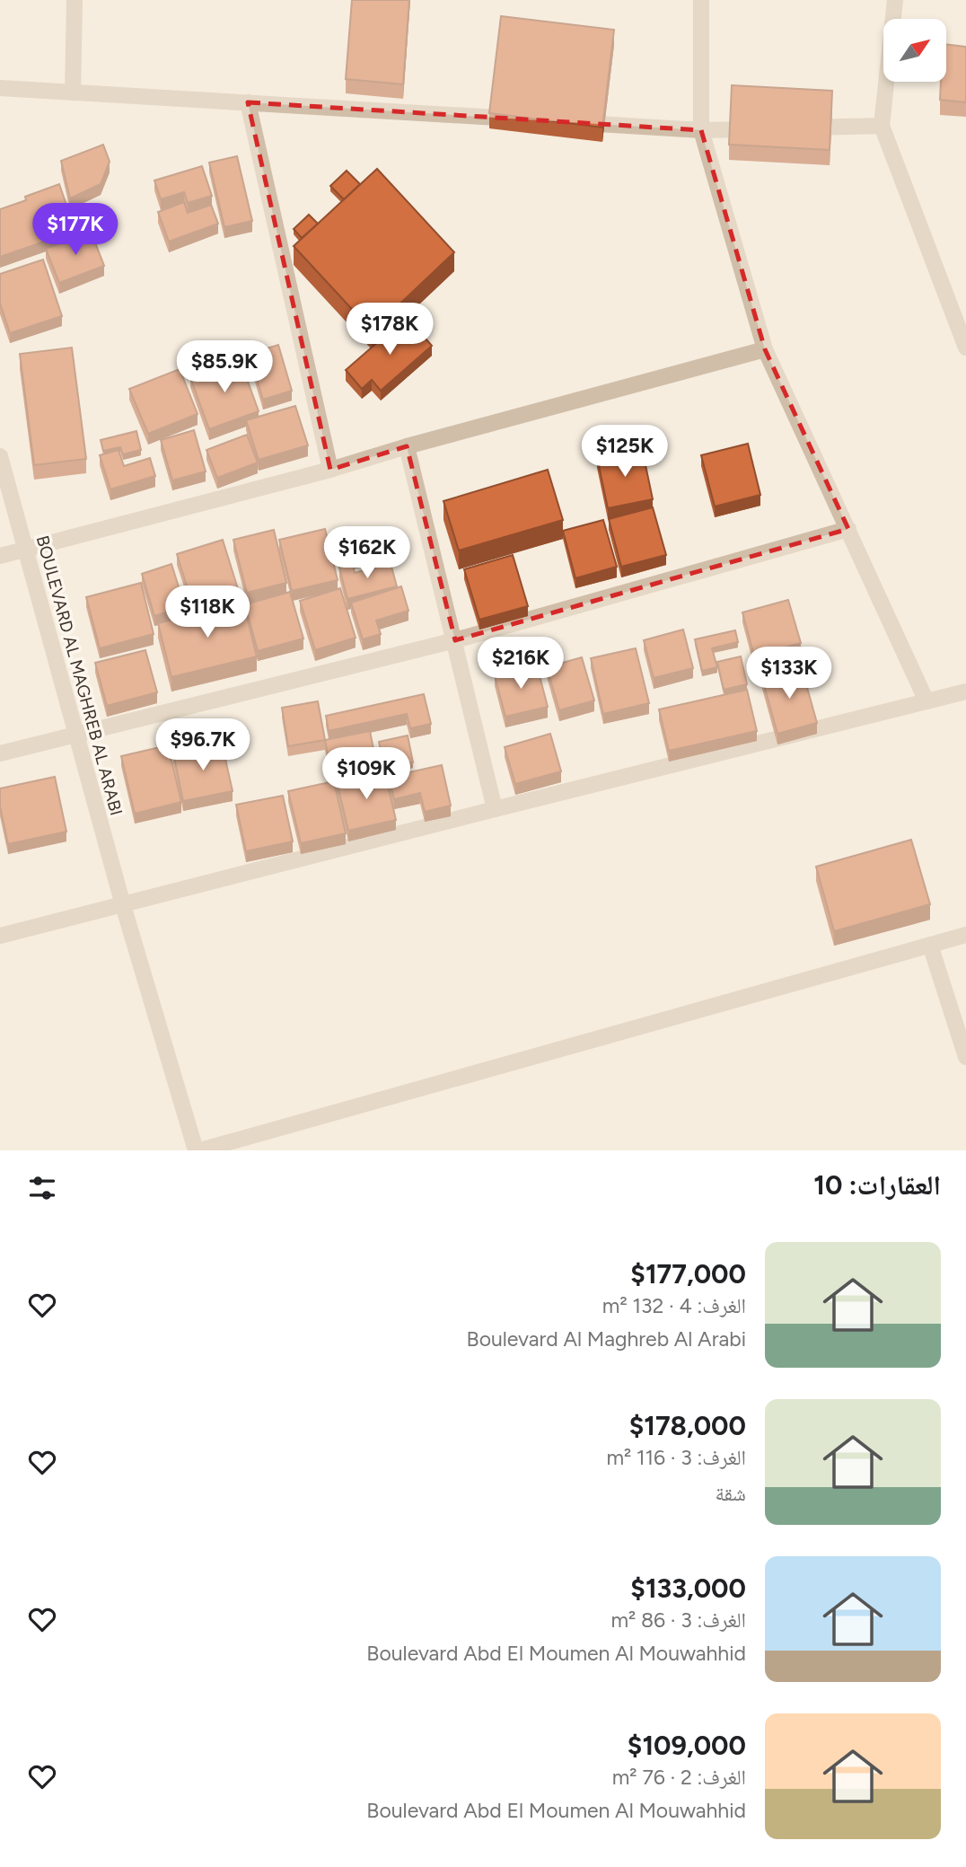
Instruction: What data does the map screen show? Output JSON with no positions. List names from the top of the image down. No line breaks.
{"streets":{"street":["BOULEVARD AL MAGHREB AL ARABI"]},"north":"top right","page":{"price":["$177K","$178K","$85.9K","$125K","$162K","$118K","$216K","$133K","$96.7K","$109K"],"heading":"العقارات: 10","list":[{"name":"$177,000","note":"الغرف: 4 · 132 m² · Boulevard Al Maghreb Al Arabi"},{"name":"$178,000","note":"الغرف: 3 · 116 m² · شقة"},{"name":"$133,000","note":"الغرف: 3 · 86 m² · Boulevard Abd El Moumen Al Mouwahhid"},{"name":"$109,000","note":"الغرف: 2 · 76 m² · Boulevard Abd El Moumen Al Mouwahhid"}]}}
